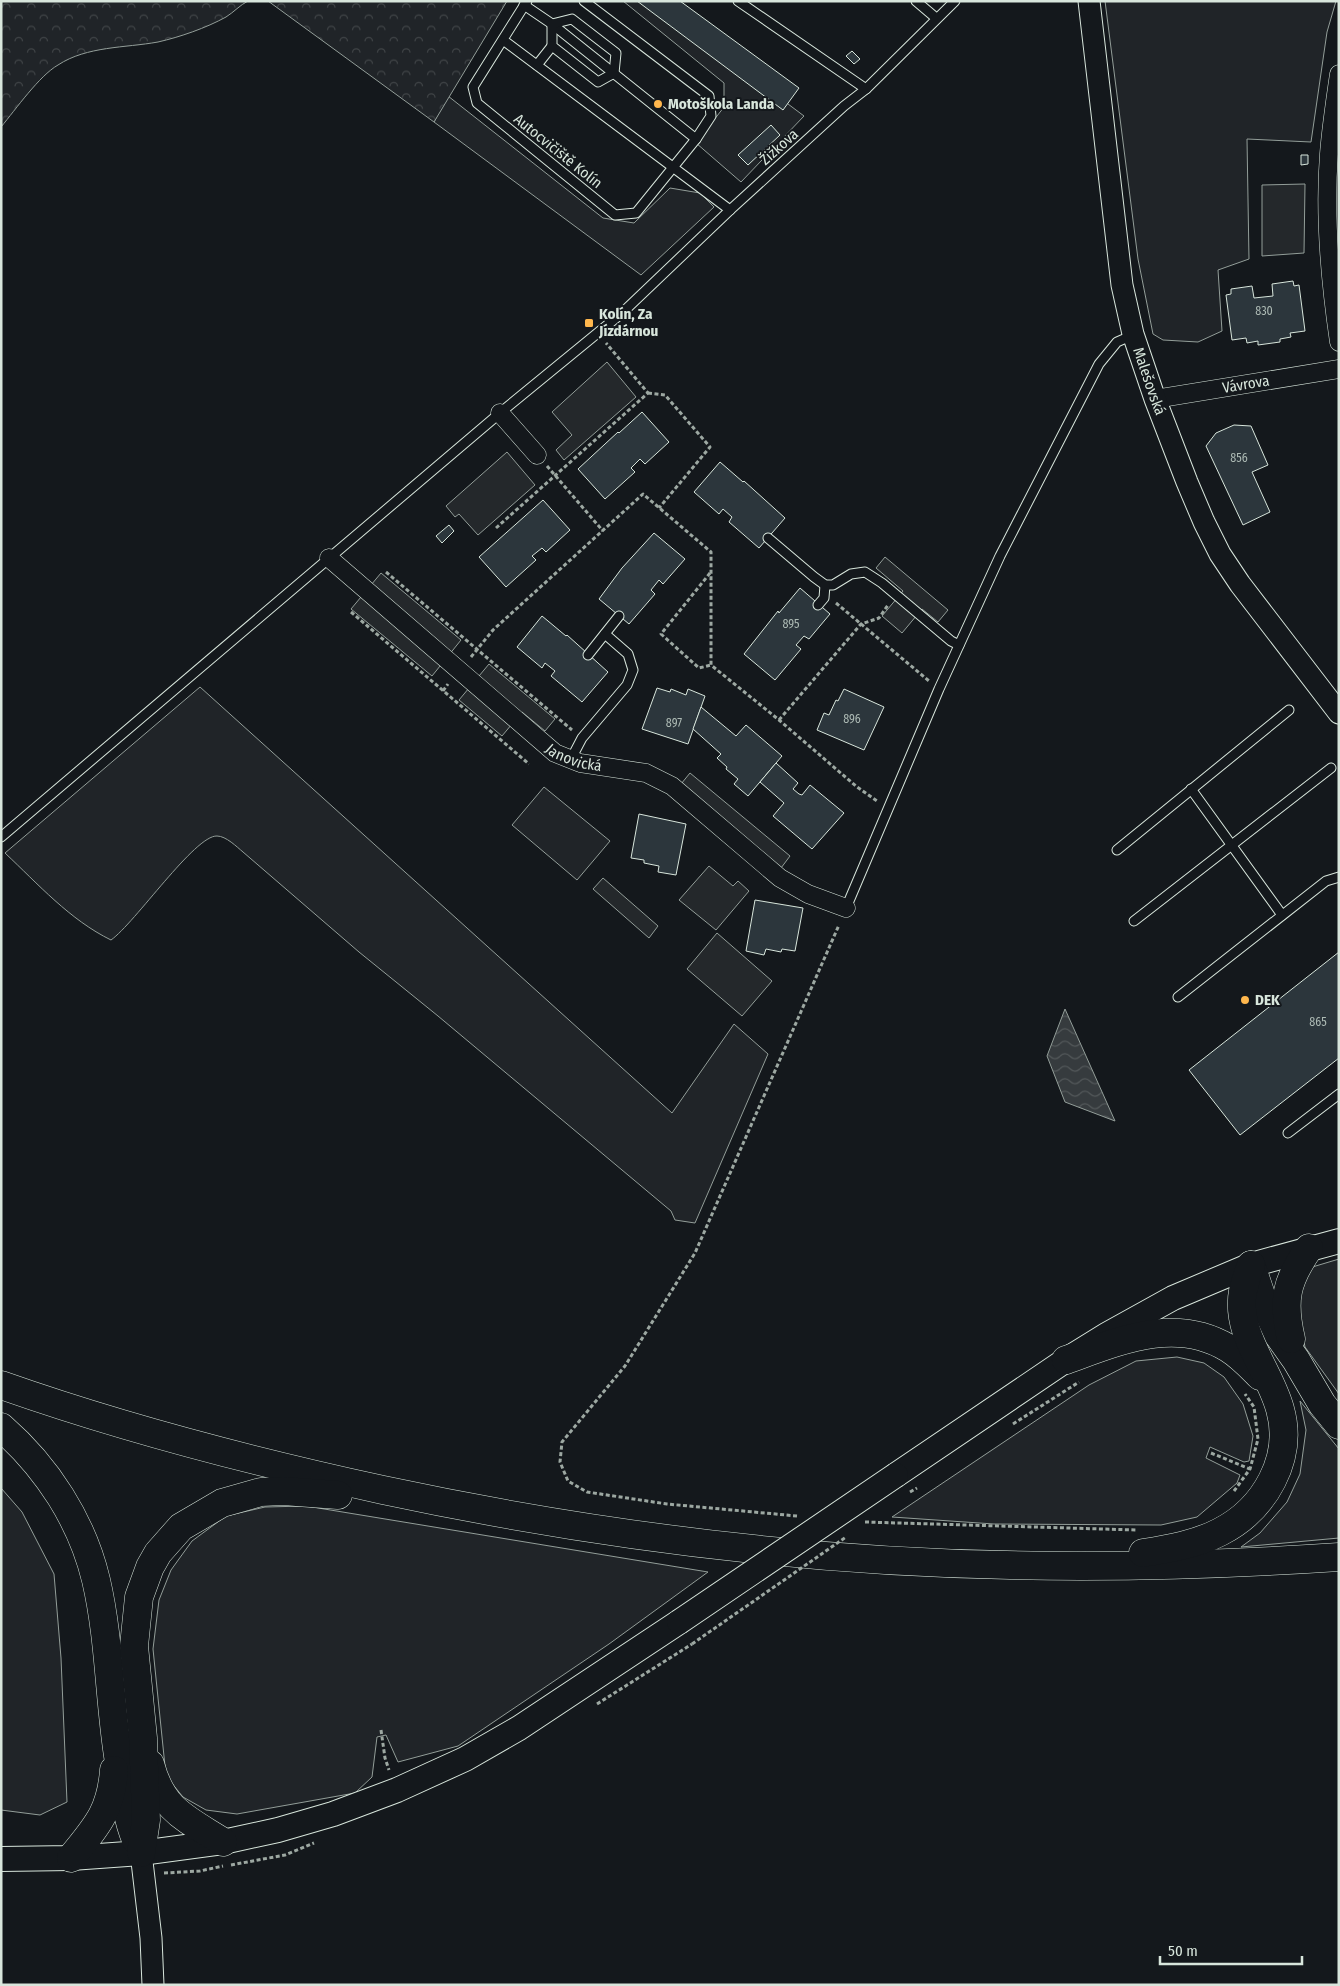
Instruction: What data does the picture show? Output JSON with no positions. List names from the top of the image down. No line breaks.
{"streets":{"street":["Malešovská","Vávrova","Janovická"],"lane":["Žižkova","Autocvičiště Kolín"]},"crossings":[["Žižkova","Janovická"],["Malešovská","Vávrova"]],"places":{"other":["Motoškola Landa","DEK"],"transit":["Kolín, Za Jízdárnou"]},"house_numbers":["830","856","895","896","897","865"],"scale_bar":"50 m"}
